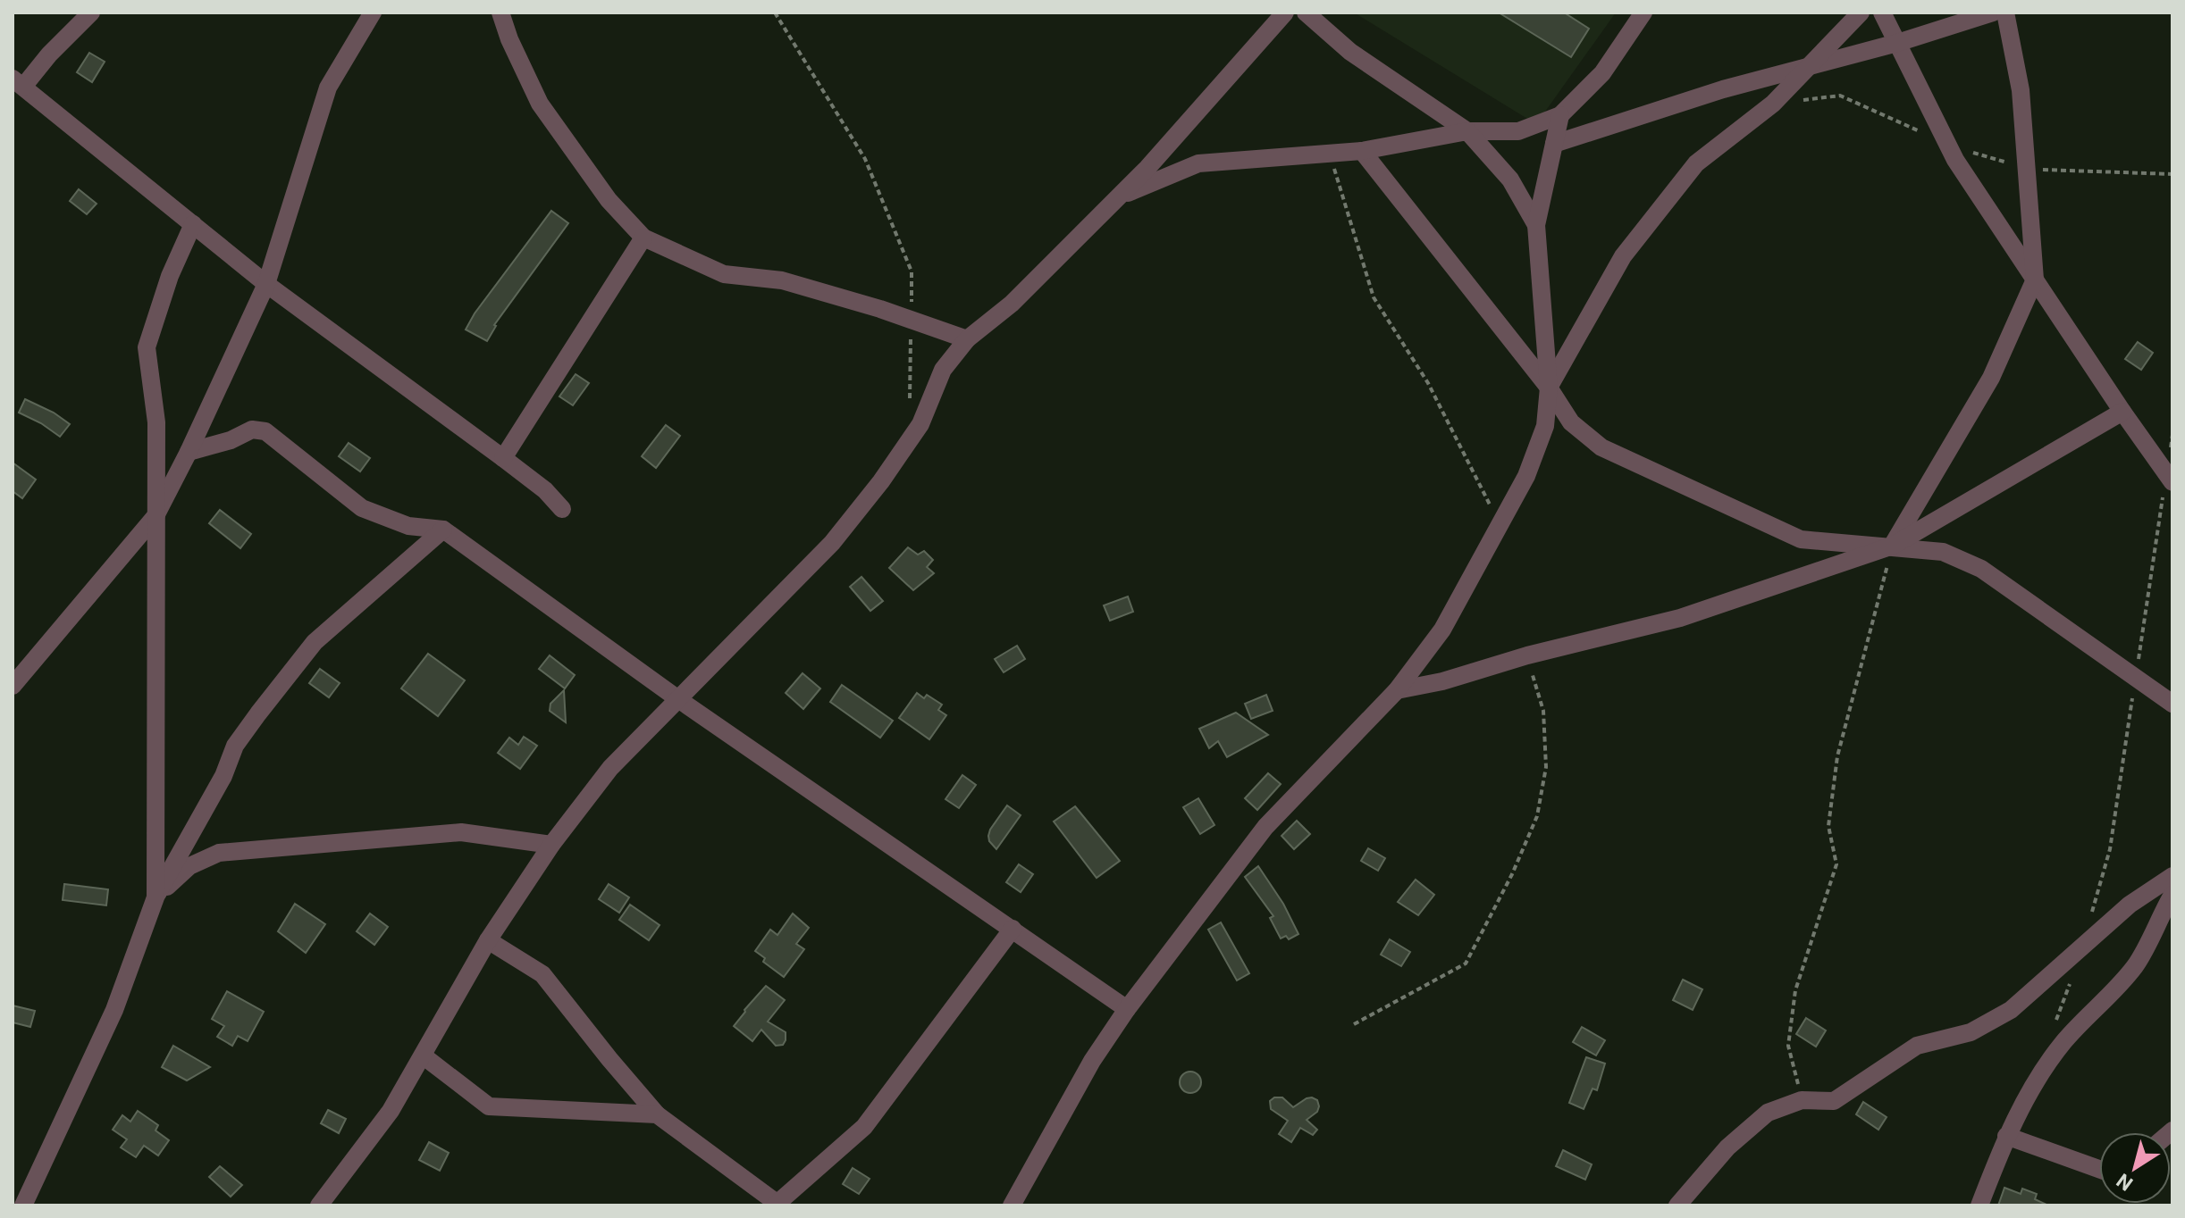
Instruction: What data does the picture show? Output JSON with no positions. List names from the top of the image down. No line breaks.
{"north":"bottom left"}
